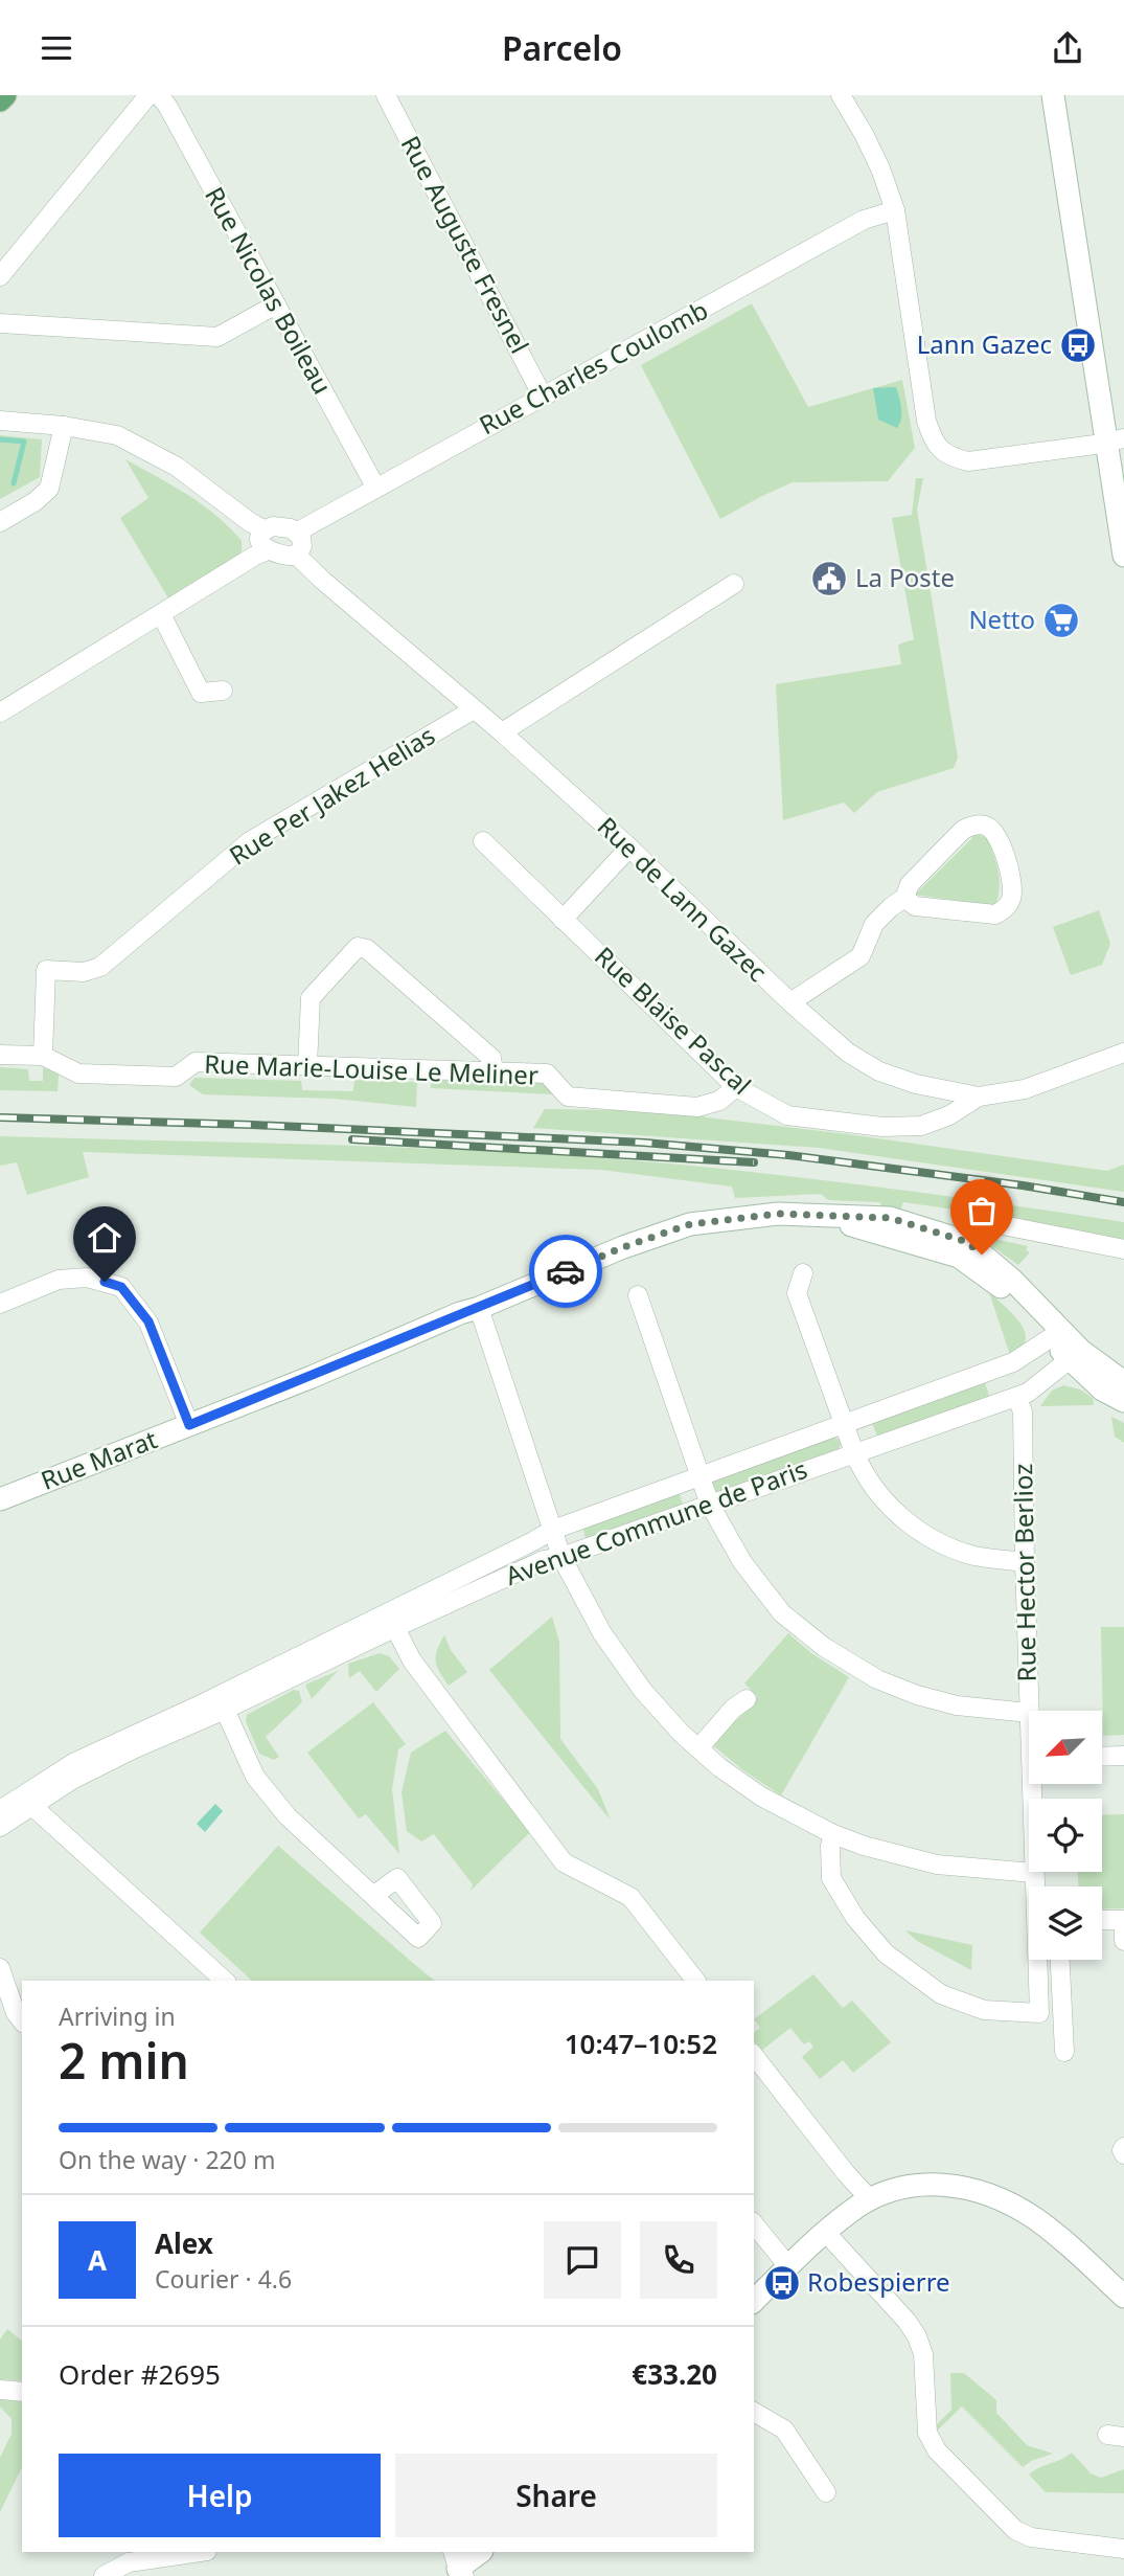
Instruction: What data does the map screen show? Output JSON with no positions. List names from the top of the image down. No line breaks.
{"streets":{"main road":["Rue Marat"],"street":["Rue Auguste Fresnel","Rue Nicolas Boileau","Rue Charles Coulomb","Rue Per Jakez Helias","Rue de Lann Gazec","Rue Blaise Pascal","Rue Marie-Louise Le Meliner","Avenue Commune de Paris","Rue Hector Berlioz"]},"crossings":[["Rue Auguste Fresnel","Rue Charles Coulomb"],["Rue Nicolas Boileau","Rue Charles Coulomb"],["Rue Charles Coulomb","Rue de Lann Gazec"],["Rue Per Jakez Helias","Rue de Lann Gazec"],["Rue Per Jakez Helias","Rue Marie-Louise Le Meliner"],["Rue de Lann Gazec","Rue Blaise Pascal"],["Rue Blaise Pascal","Rue Marie-Louise Le Meliner"],["Rue Marat","Avenue Commune de Paris"],["Avenue Commune de Paris","Rue Hector Berlioz"]],"places":{"bus stop":["Lann Gazec","Robespierre"],"public building":["La Poste"],"supermarket":["Netto"]},"north":"bottom left","page":{"header":"Parcelo","heading":["2 min","Arriving in","10:47–10:52"],"panel":["Alex","Courier · 4.6","Order #2695","€33.20"],"bar":"On the way · 220 m","round":"A","buttons":["Help","Share"]}}
